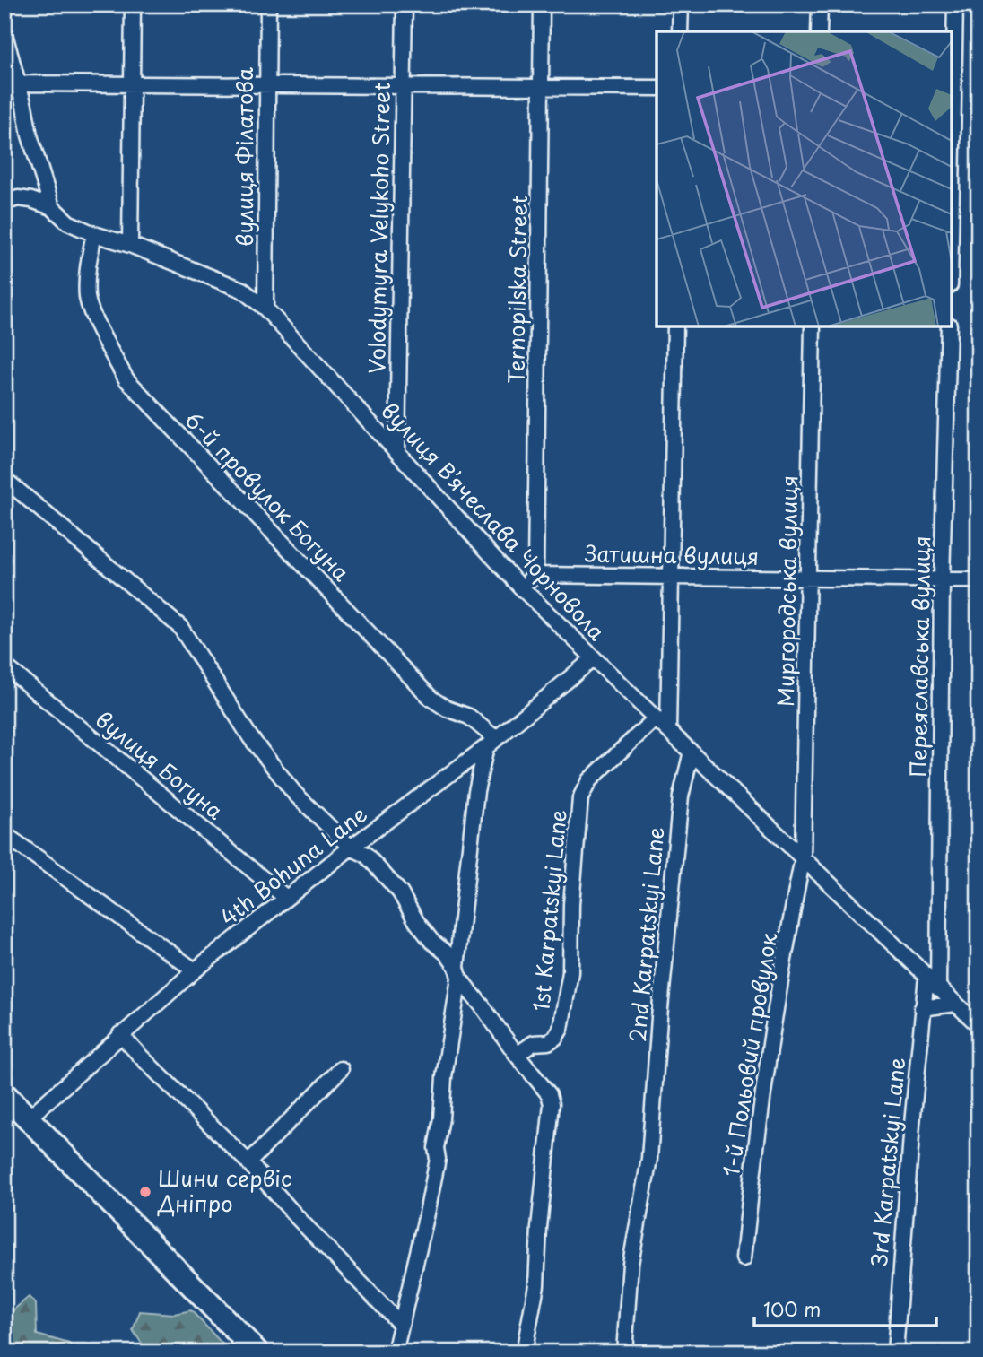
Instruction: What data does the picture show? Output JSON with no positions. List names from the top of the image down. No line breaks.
{"streets":{"street":["вулиця Філатова","Volodymyra Velykoho Street","Ternopilska Street","6-й провулок Богуна","вулиця Вʼячеслава Чорновола","Затишна вулиця","Миргородська вулиця","Переяславська вулиця","вулиця Богуна","4th Bohuna Lane","1st Karpatskyi Lane","2nd Karpatskyi Lane","1-й Польовий провулок","3rd Karpatskyi Lane"]},"crossings":[["вулиця Філатова","вулиця Вʼячеслава Чорновола"],["Volodymyra Velykoho Street","вулиця Вʼячеслава Чорновола"],["Ternopilska Street","Затишна вулиця"],["6-й провулок Богуна","вулиця Вʼячеслава Чорновола"],["6-й провулок Богуна","4th Bohuna Lane"],["вулиця Вʼячеслава Чорновола","Миргородська вулиця"],["вулиця Вʼячеслава Чорновола","Переяславська вулиця"],["вулиця Вʼячеслава Чорновола","4th Bohuna Lane"],["вулиця Вʼячеслава Чорновола","1st Karpatskyi Lane"],["вулиця Вʼячеслава Чорновола","2nd Karpatskyi Lane"],["вулиця Вʼячеслава Чорновола","1-й Польовий провулок"],["вулиця Вʼячеслава Чорновола","3rd Karpatskyi Lane"],["Затишна вулиця","Миргородська вулиця"],["Затишна вулиця","Переяславська вулиця"],["Миргородська вулиця","1-й Польовий провулок"],["вулиця Богуна","4th Bohuna Lane"]],"places":["Шини сервіс Дніпро"],"scale_bar":"100 m"}
